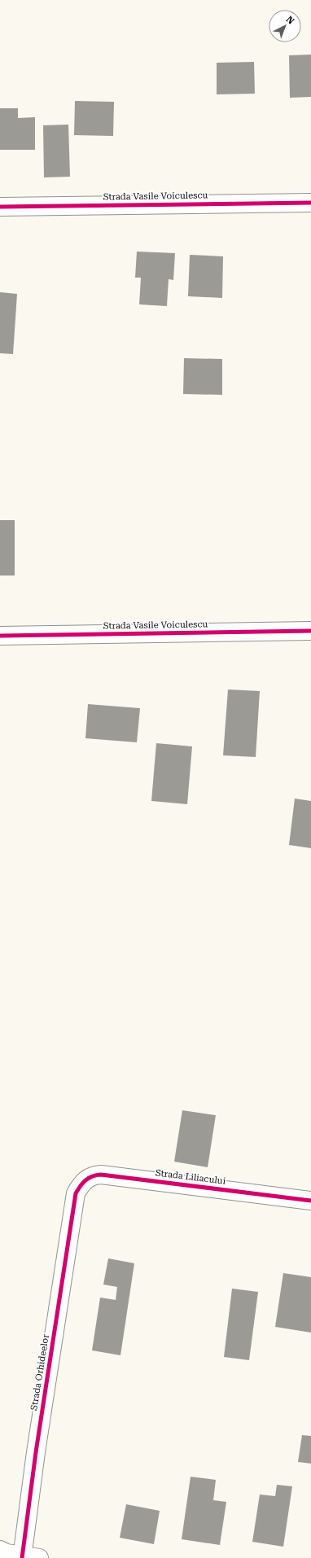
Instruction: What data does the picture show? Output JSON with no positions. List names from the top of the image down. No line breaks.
{"streets":{"street":["Strada Vasile Voiculescu","Strada Liliacului","Strada Orhideelor"]},"crossings":[["Strada Liliacului","Strada Orhideelor"]],"north":"top right"}
